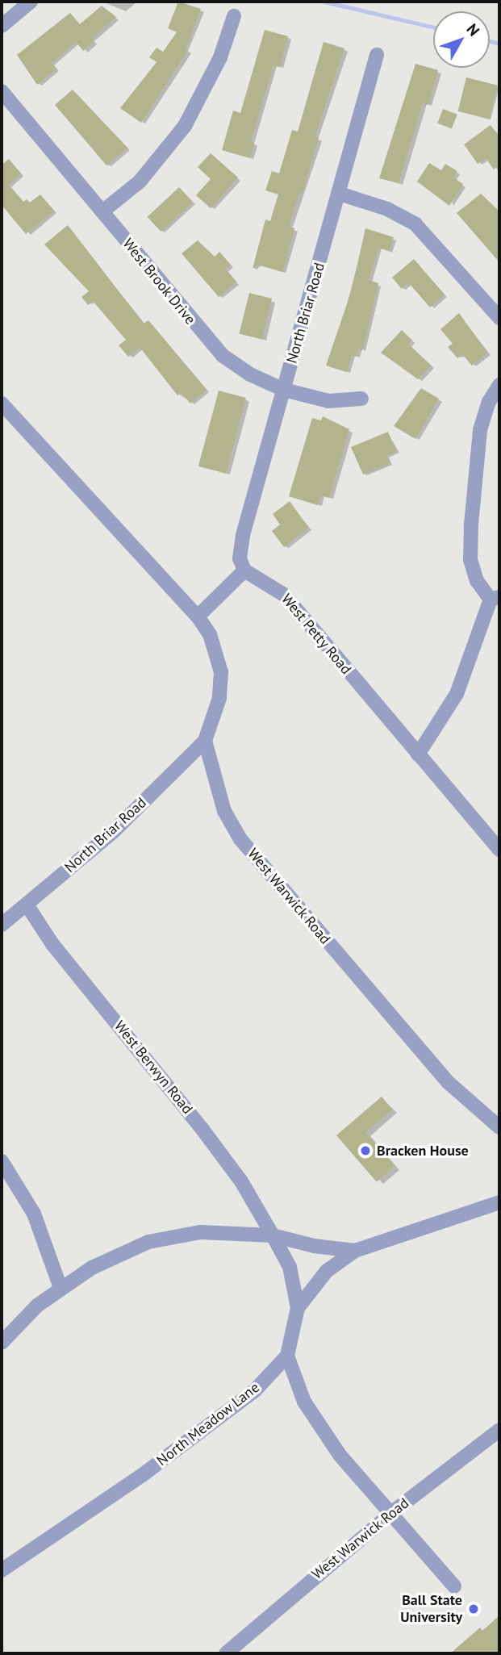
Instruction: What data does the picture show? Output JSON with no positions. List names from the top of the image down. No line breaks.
{"streets":{"street":["West Brook Drive","North Briar Road","West Petty Road","West Warwick Road","West Berwyn Road","North Meadow Lane"]},"crossings":[["West Brook Drive","North Briar Road"],["North Briar Road","West Petty Road"],["North Briar Road","West Warwick Road"],["North Briar Road","West Berwyn Road"]],"places":["Bracken House","Ball State University"],"north":"top right"}
